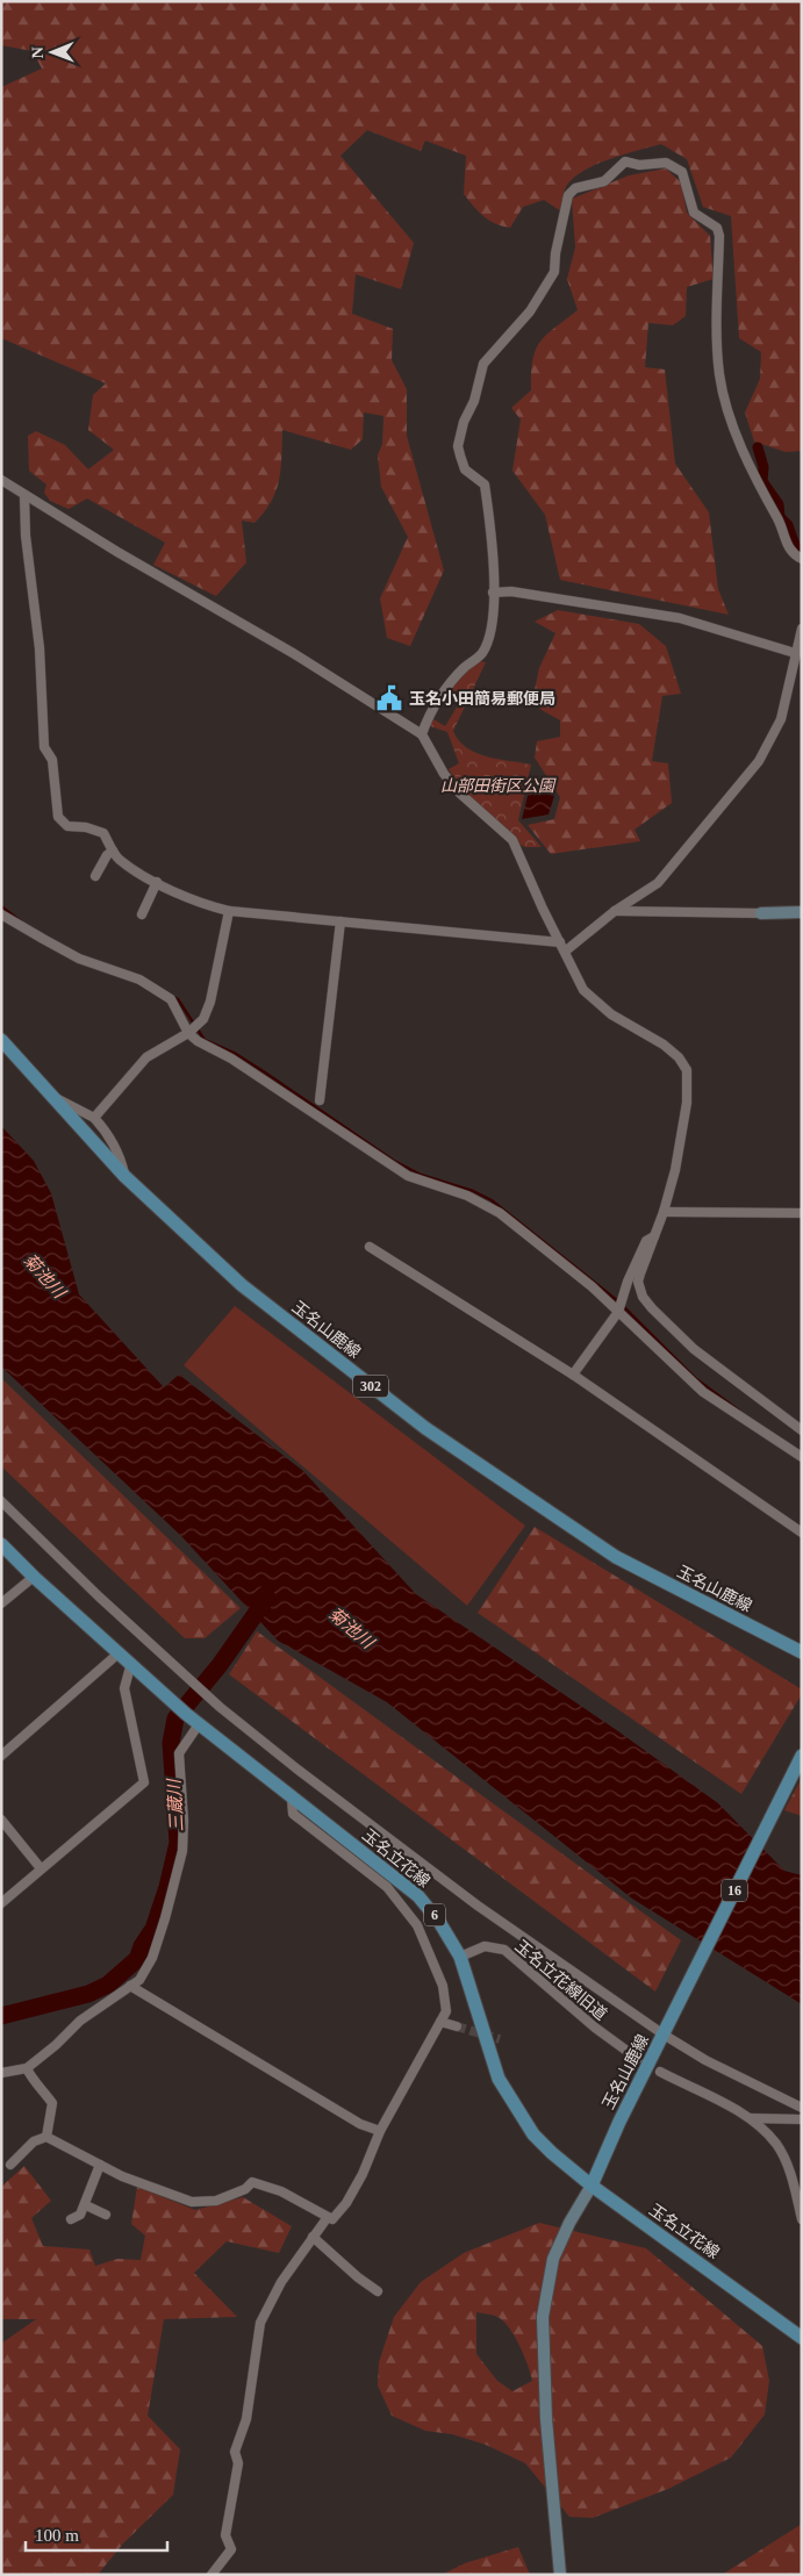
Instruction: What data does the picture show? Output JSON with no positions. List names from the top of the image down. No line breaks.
{"streets":{"main road":["玉名山鹿線","302","玉名立花線","16","6"],"street":["玉名立花線旧道"]},"crossings":[["玉名山鹿線","玉名立花線"],["玉名立花線","玉名立花線旧道"]],"water":["菊池川","三蔵川"],"parks":["山部田街区公園"],"places":{"public building":["玉名小田簡易郵便局"]},"scale_bar":"100 m","north":"left"}
